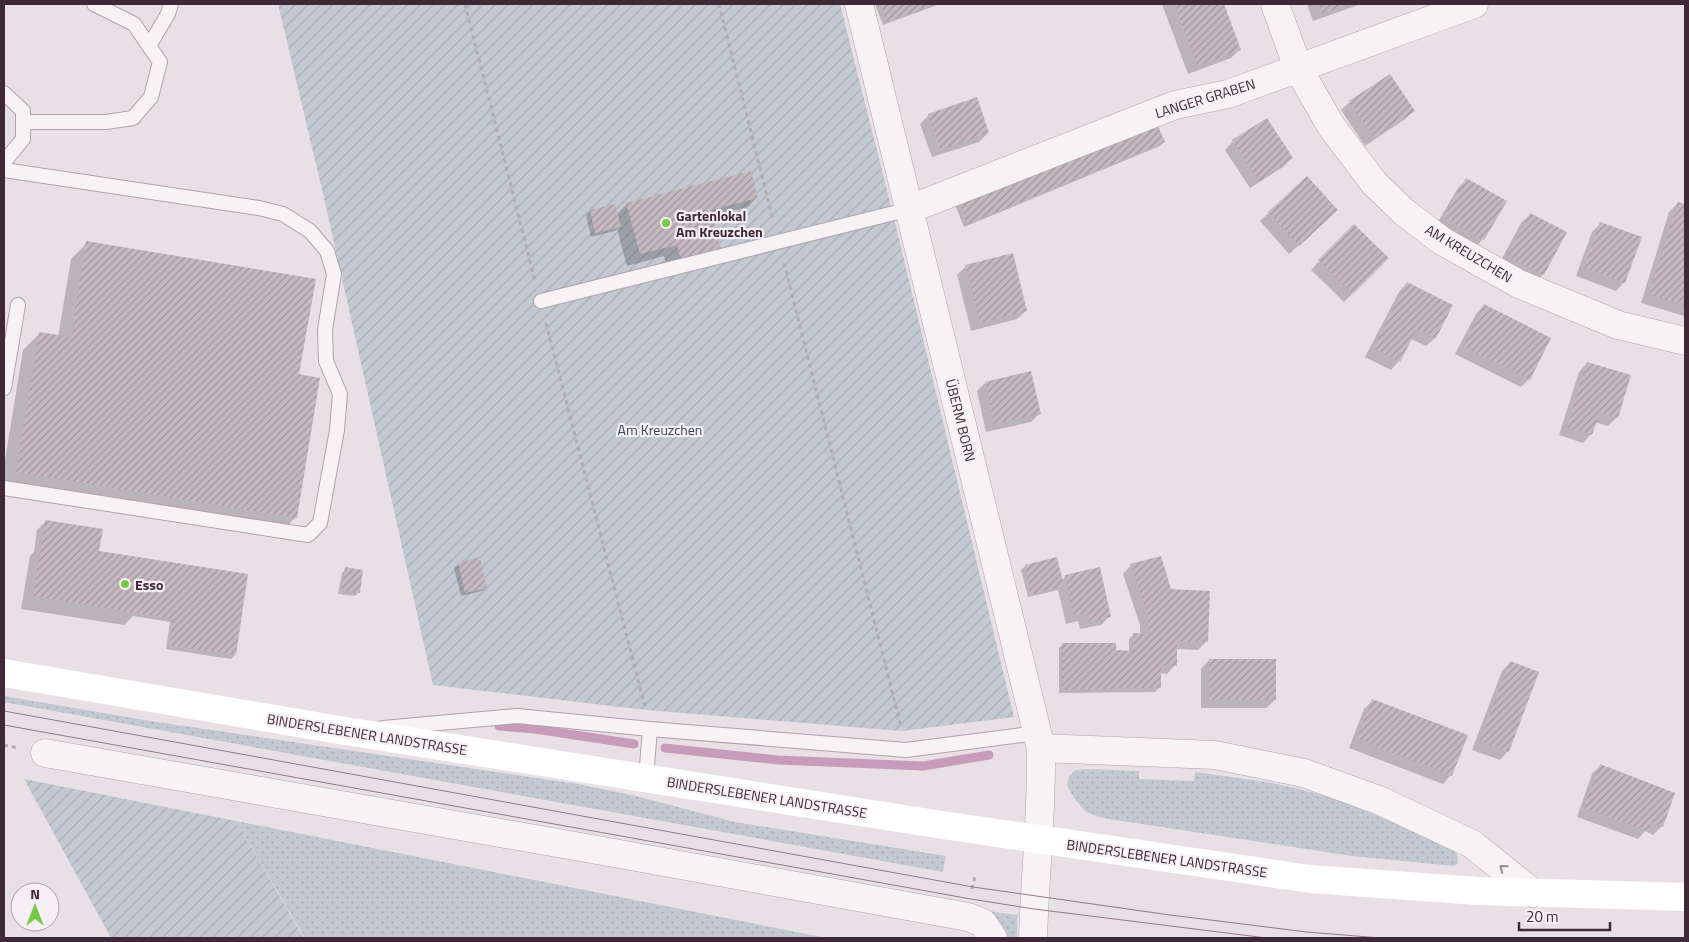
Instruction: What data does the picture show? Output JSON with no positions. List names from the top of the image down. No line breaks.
{"streets":{"main road":["BINDERSLEBENER LANDSTRASSE"],"street":["LANGER GRABEN","AM KREUZCHEN","ÜBERM BORN"]},"crossings":[["LANGER GRABEN","AM KREUZCHEN"],["LANGER GRABEN","ÜBERM BORN"],["ÜBERM BORN","BINDERSLEBENER LANDSTRASSE"]],"parks":["Am Kreuzchen"],"places":["Gartenlokal Am Kreuzchen","Esso"],"scale_bar":"20 m","north":"top"}
